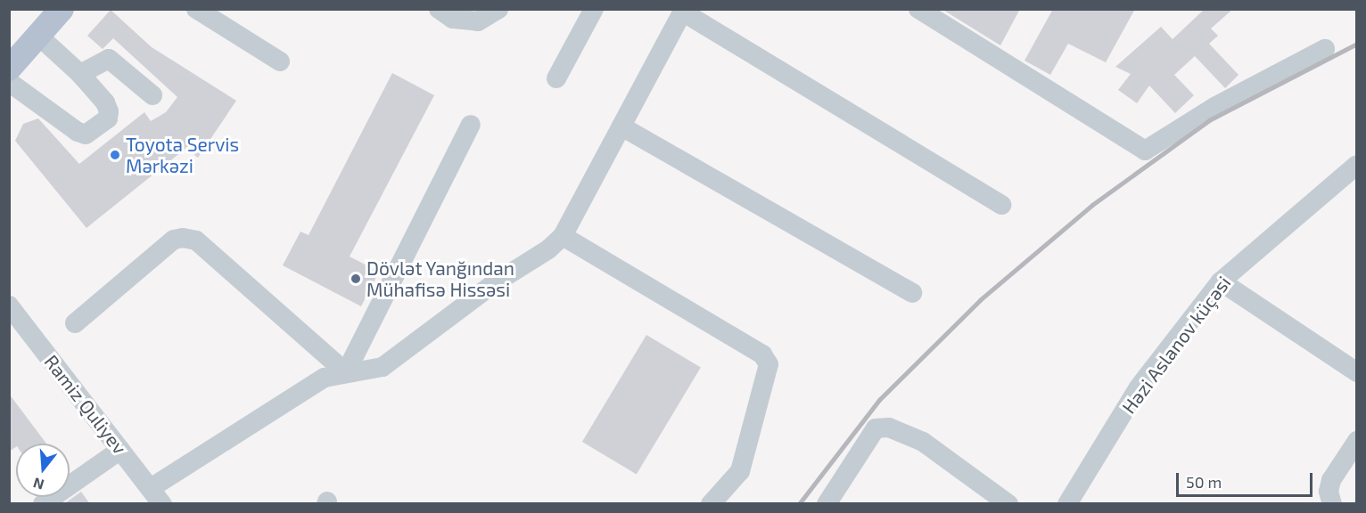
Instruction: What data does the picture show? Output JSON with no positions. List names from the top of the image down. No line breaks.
{"streets":{"street":["Həzi Aslanov küçəsi","Ramiz Quliyev"]},"places":["Toyota Servis Mərkəzi","Dövlət Yanğından Mühafisə Hissəsi"],"scale_bar":"50 m","north":"bottom"}
